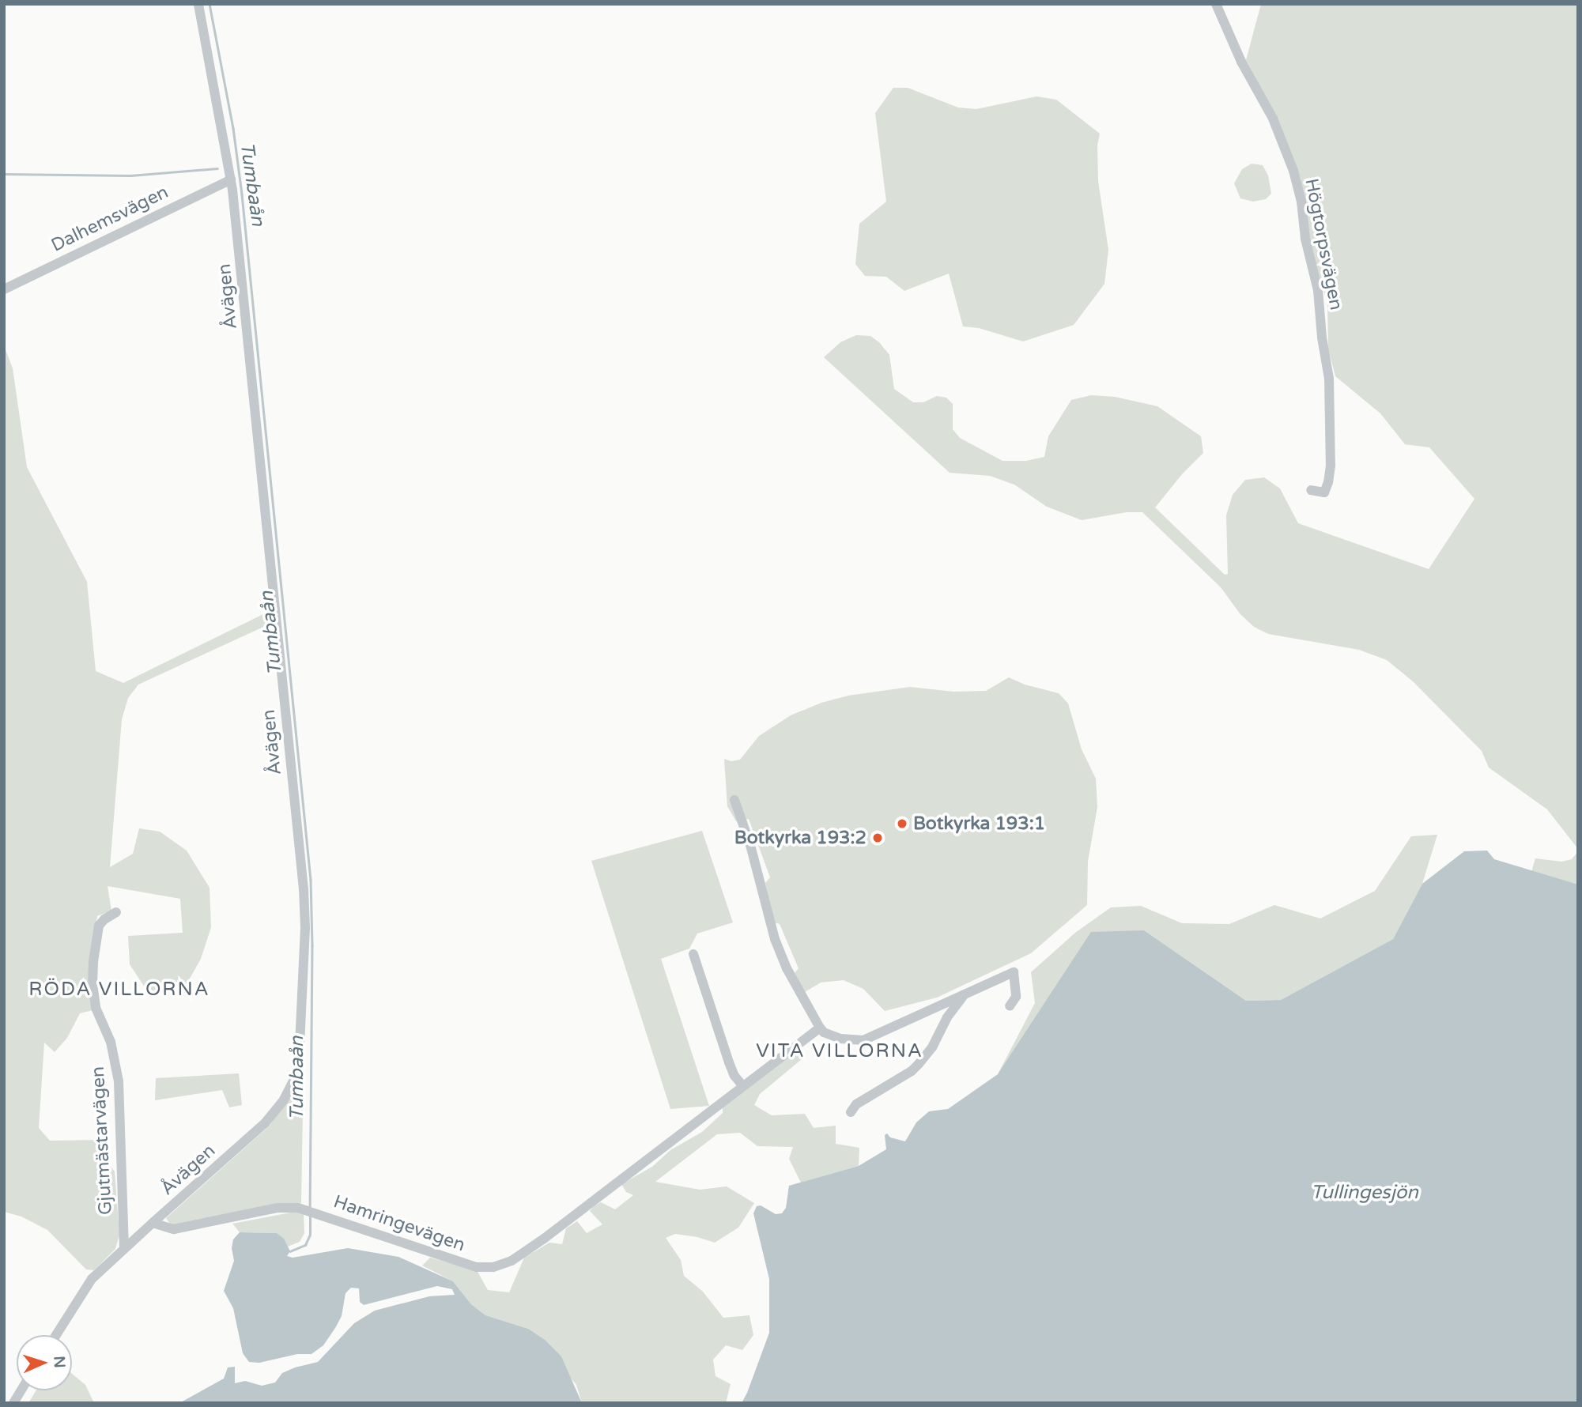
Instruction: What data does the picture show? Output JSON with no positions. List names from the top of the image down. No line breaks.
{"streets":{"street":["Dalhemsvägen","Högtorpsvägen","Åvägen","Gjutmästarvägen","Hamringevägen"]},"crossings":[["Dalhemsvägen","Åvägen"],["Åvägen","Hamringevägen"]],"districts":["RÖDA VILLORNA","VITA VILLORNA"],"water":["Tumbaån","Tullingesjön"],"places":["Botkyrka 193:1","Botkyrka 193:2"],"north":"right"}
